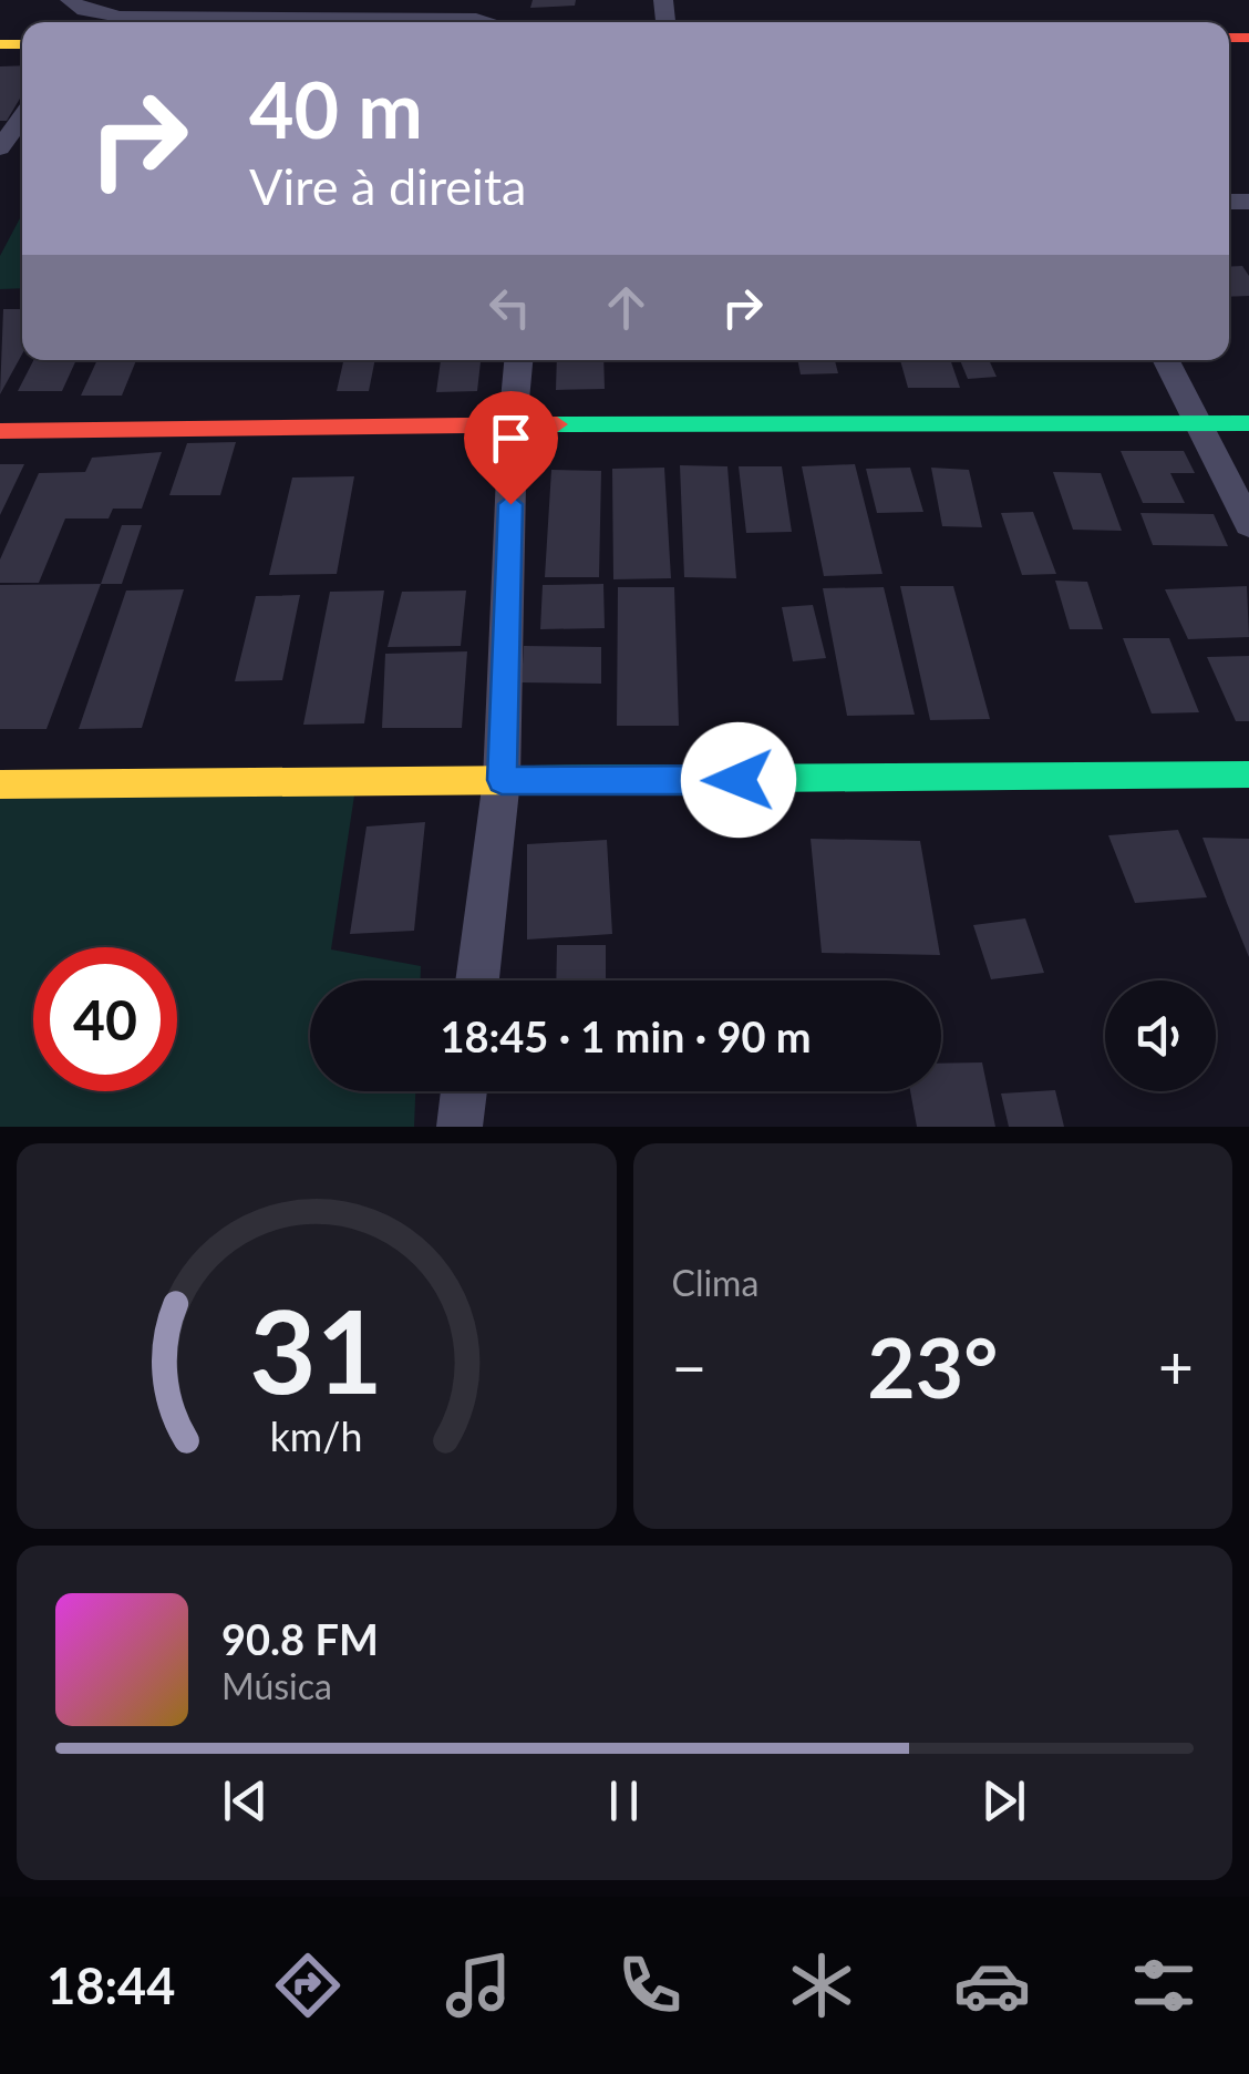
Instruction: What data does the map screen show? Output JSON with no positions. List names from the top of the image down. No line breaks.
{"page":{"turn":["40 m","Vire à direita"],"limit":"40","trip":"18:45 · 1 min · 90 m","tile":"Clima","heat":["−","23°","+"],"song":["90.8 FM","Música"],"tabs":"18:44","gauge":["31","km/h"]}}
